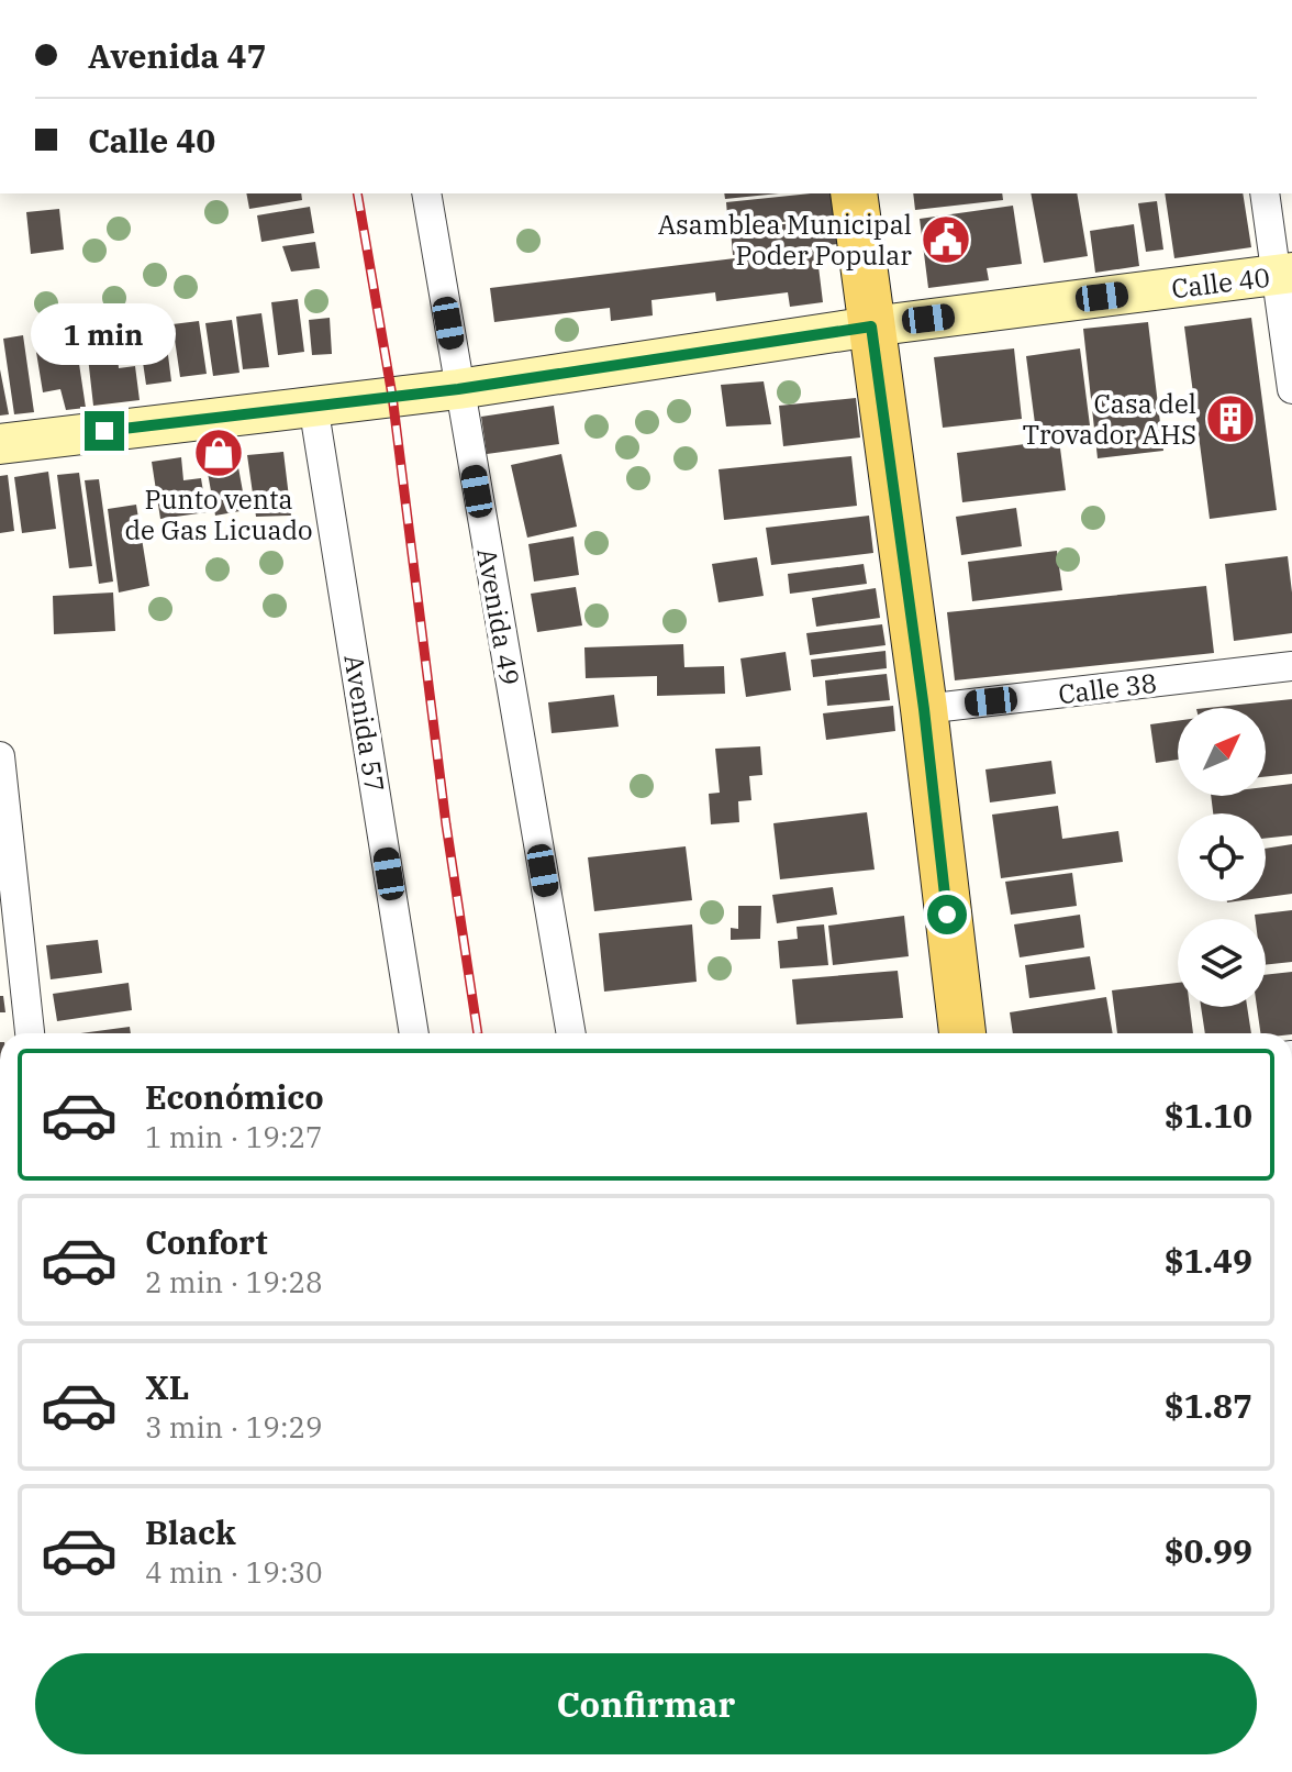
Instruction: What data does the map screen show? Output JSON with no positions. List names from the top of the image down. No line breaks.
{"streets":{"main road":["Calle 40"],"street":["Avenida 49","Calle 38","Avenida 57"]},"crossings":[["Calle 40","Avenida 49"],["Calle 40","Avenida 57"]],"places":{"public building":["Asamblea Municipal Poder Popular"],"building":["Casa del Trovador AHS"],"shop":["Punto venta de Gas Licuado"]},"north":"top right","page":{"banner":["Avenida 47","Calle 40"],"bubble":"1 min","list":[{"name":"Económico","note":"1 min · 19:27","value":"$1.10"},{"name":"Confort","note":"2 min · 19:28","value":"$1.49"},{"name":"XL","note":"3 min · 19:29","value":"$1.87"},{"name":"Black","note":"4 min · 19:30","value":"$0.99"}],"buttons":"Confirmar"}}
